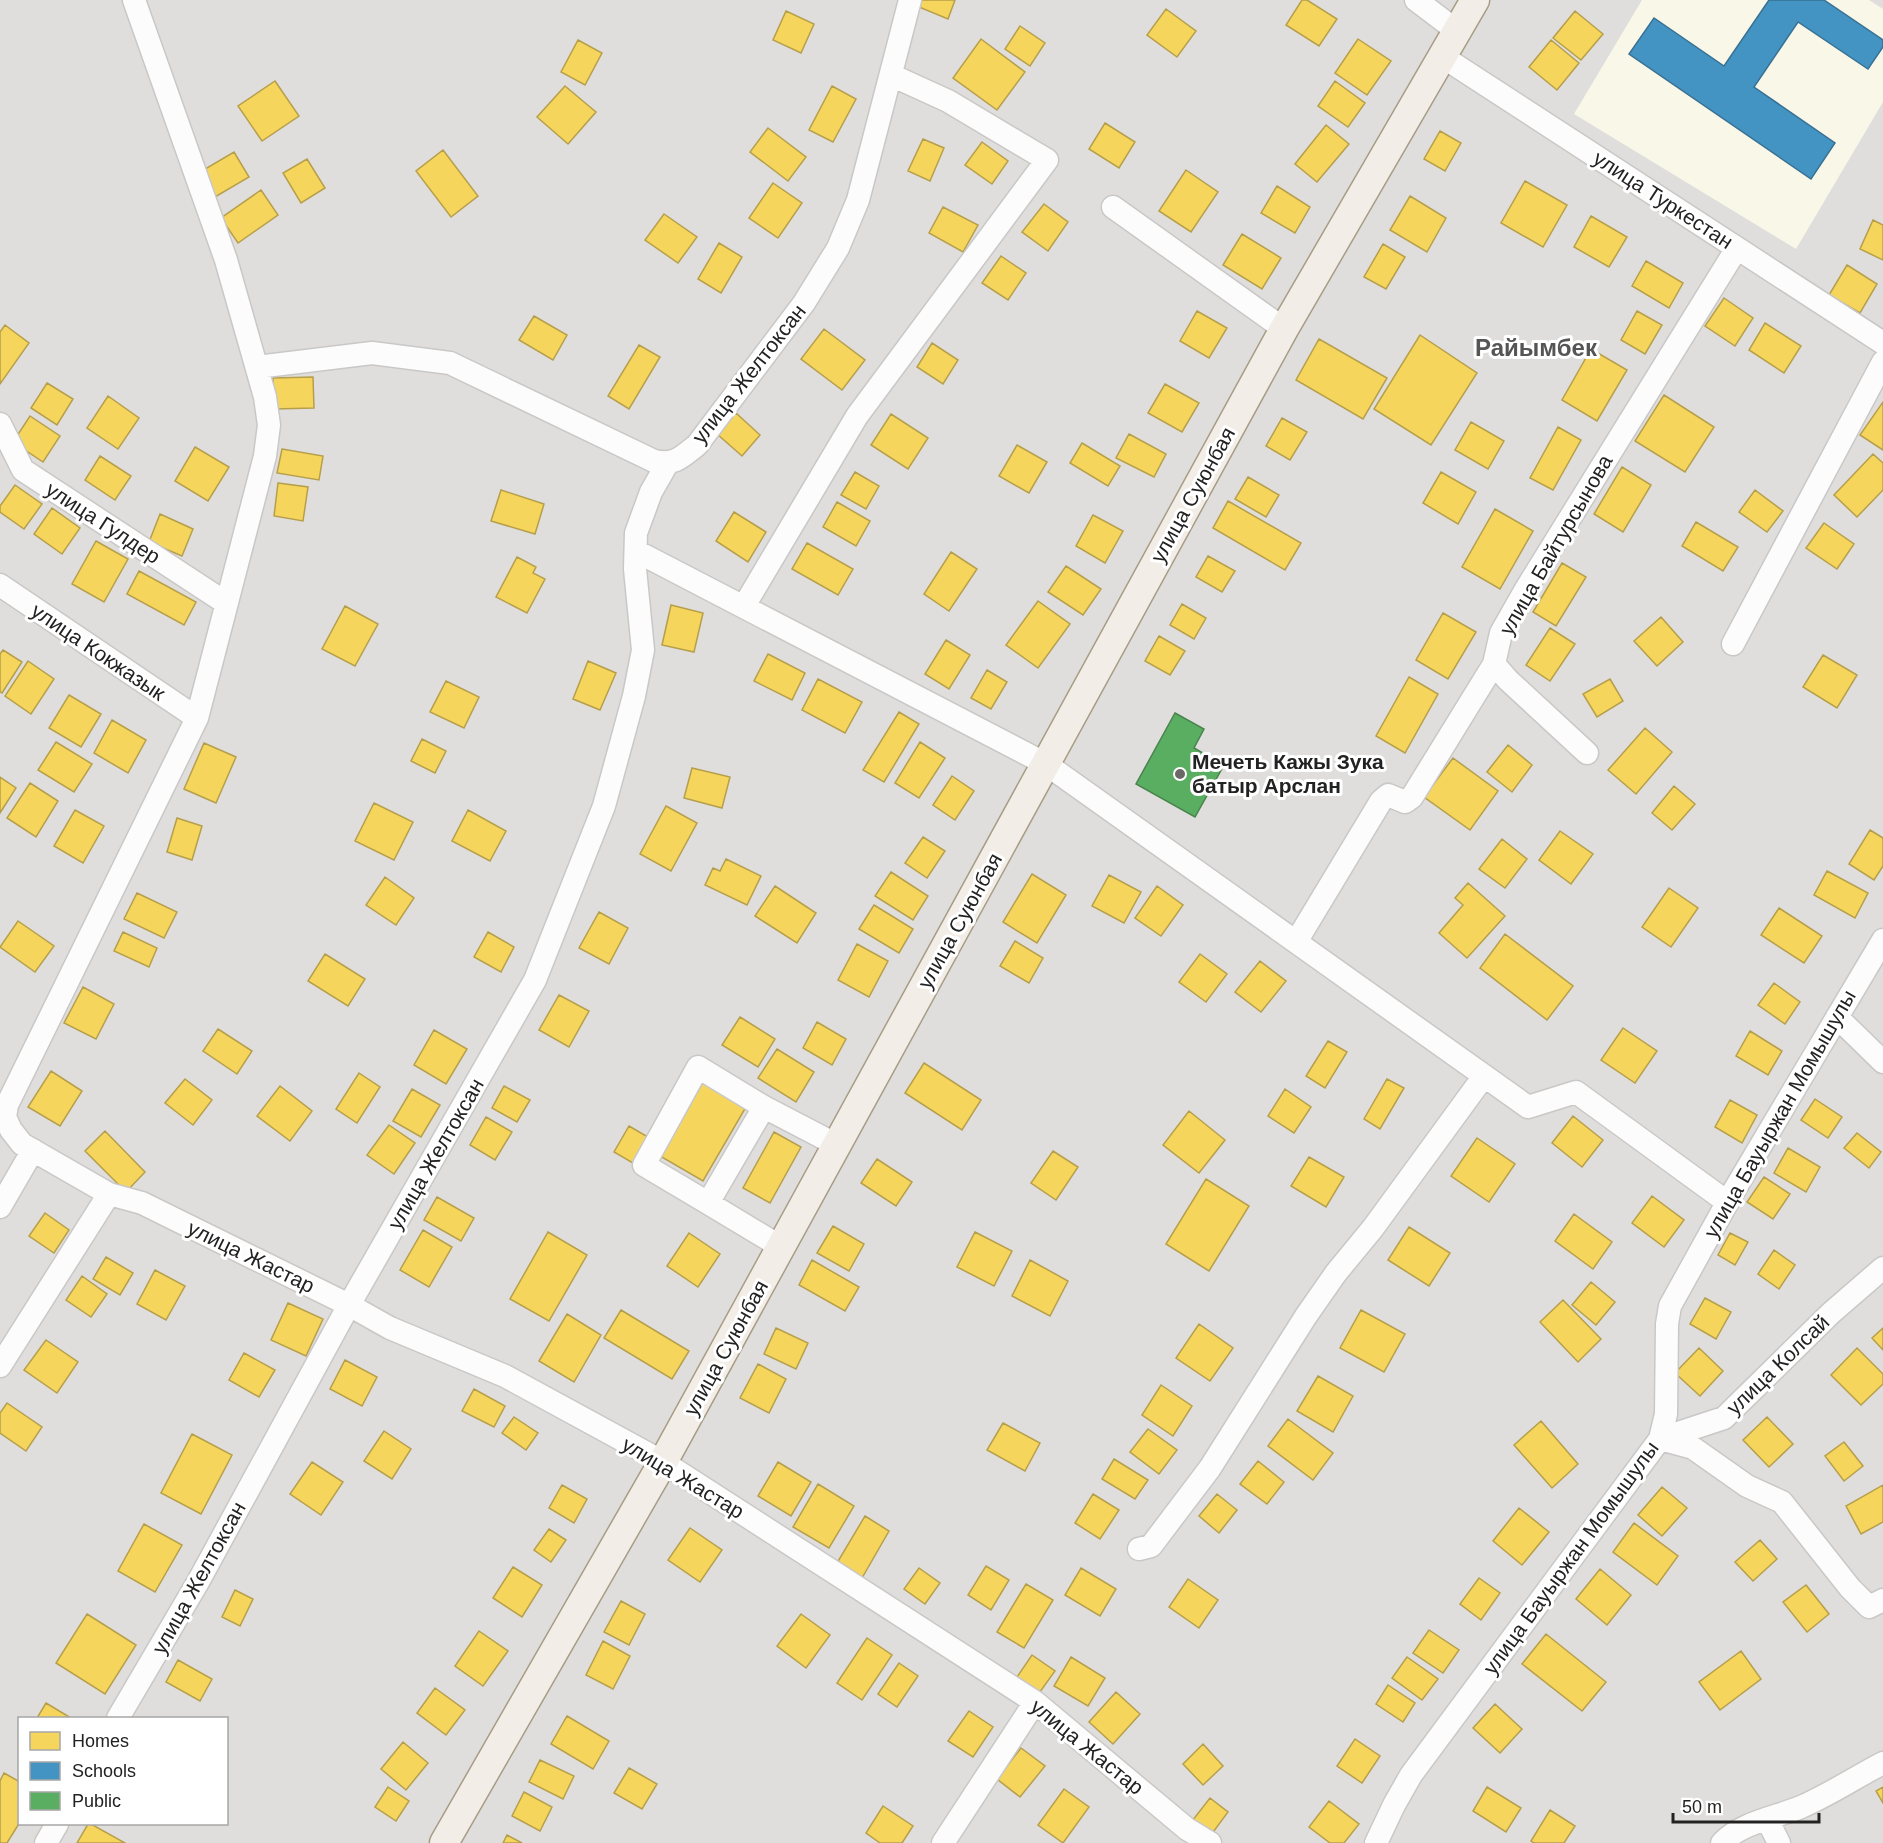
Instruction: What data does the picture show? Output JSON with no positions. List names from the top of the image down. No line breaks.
{"streets":{"main road":["улица Суюнбая"],"street":["улица Туркестан","улица Желтоксан","улица Гулдер","улица Байтурсынова","улица Кокжазык","улица Бауыржан Момышулы","улица Жастар","улица Колсай"]},"crossings":[["улица Туркестан","улица Суюнбая"],["улица Туркестан","улица Байтурсынова"],["улица Желтоксан","улица Жастар"],["улица Суюнбая","улица Жастар"],["улица Гулдер","улица Жастар"],["улица Кокжазык","улица Жастар"],["улица Бауыржан Момышулы","улица Колсай"]],"districts":["Райымбек"],"places":["Мечеть Кажы Зука батыр Арслан"],"legend":["Homes","Schools","Public"],"scale_bar":"50 m"}
